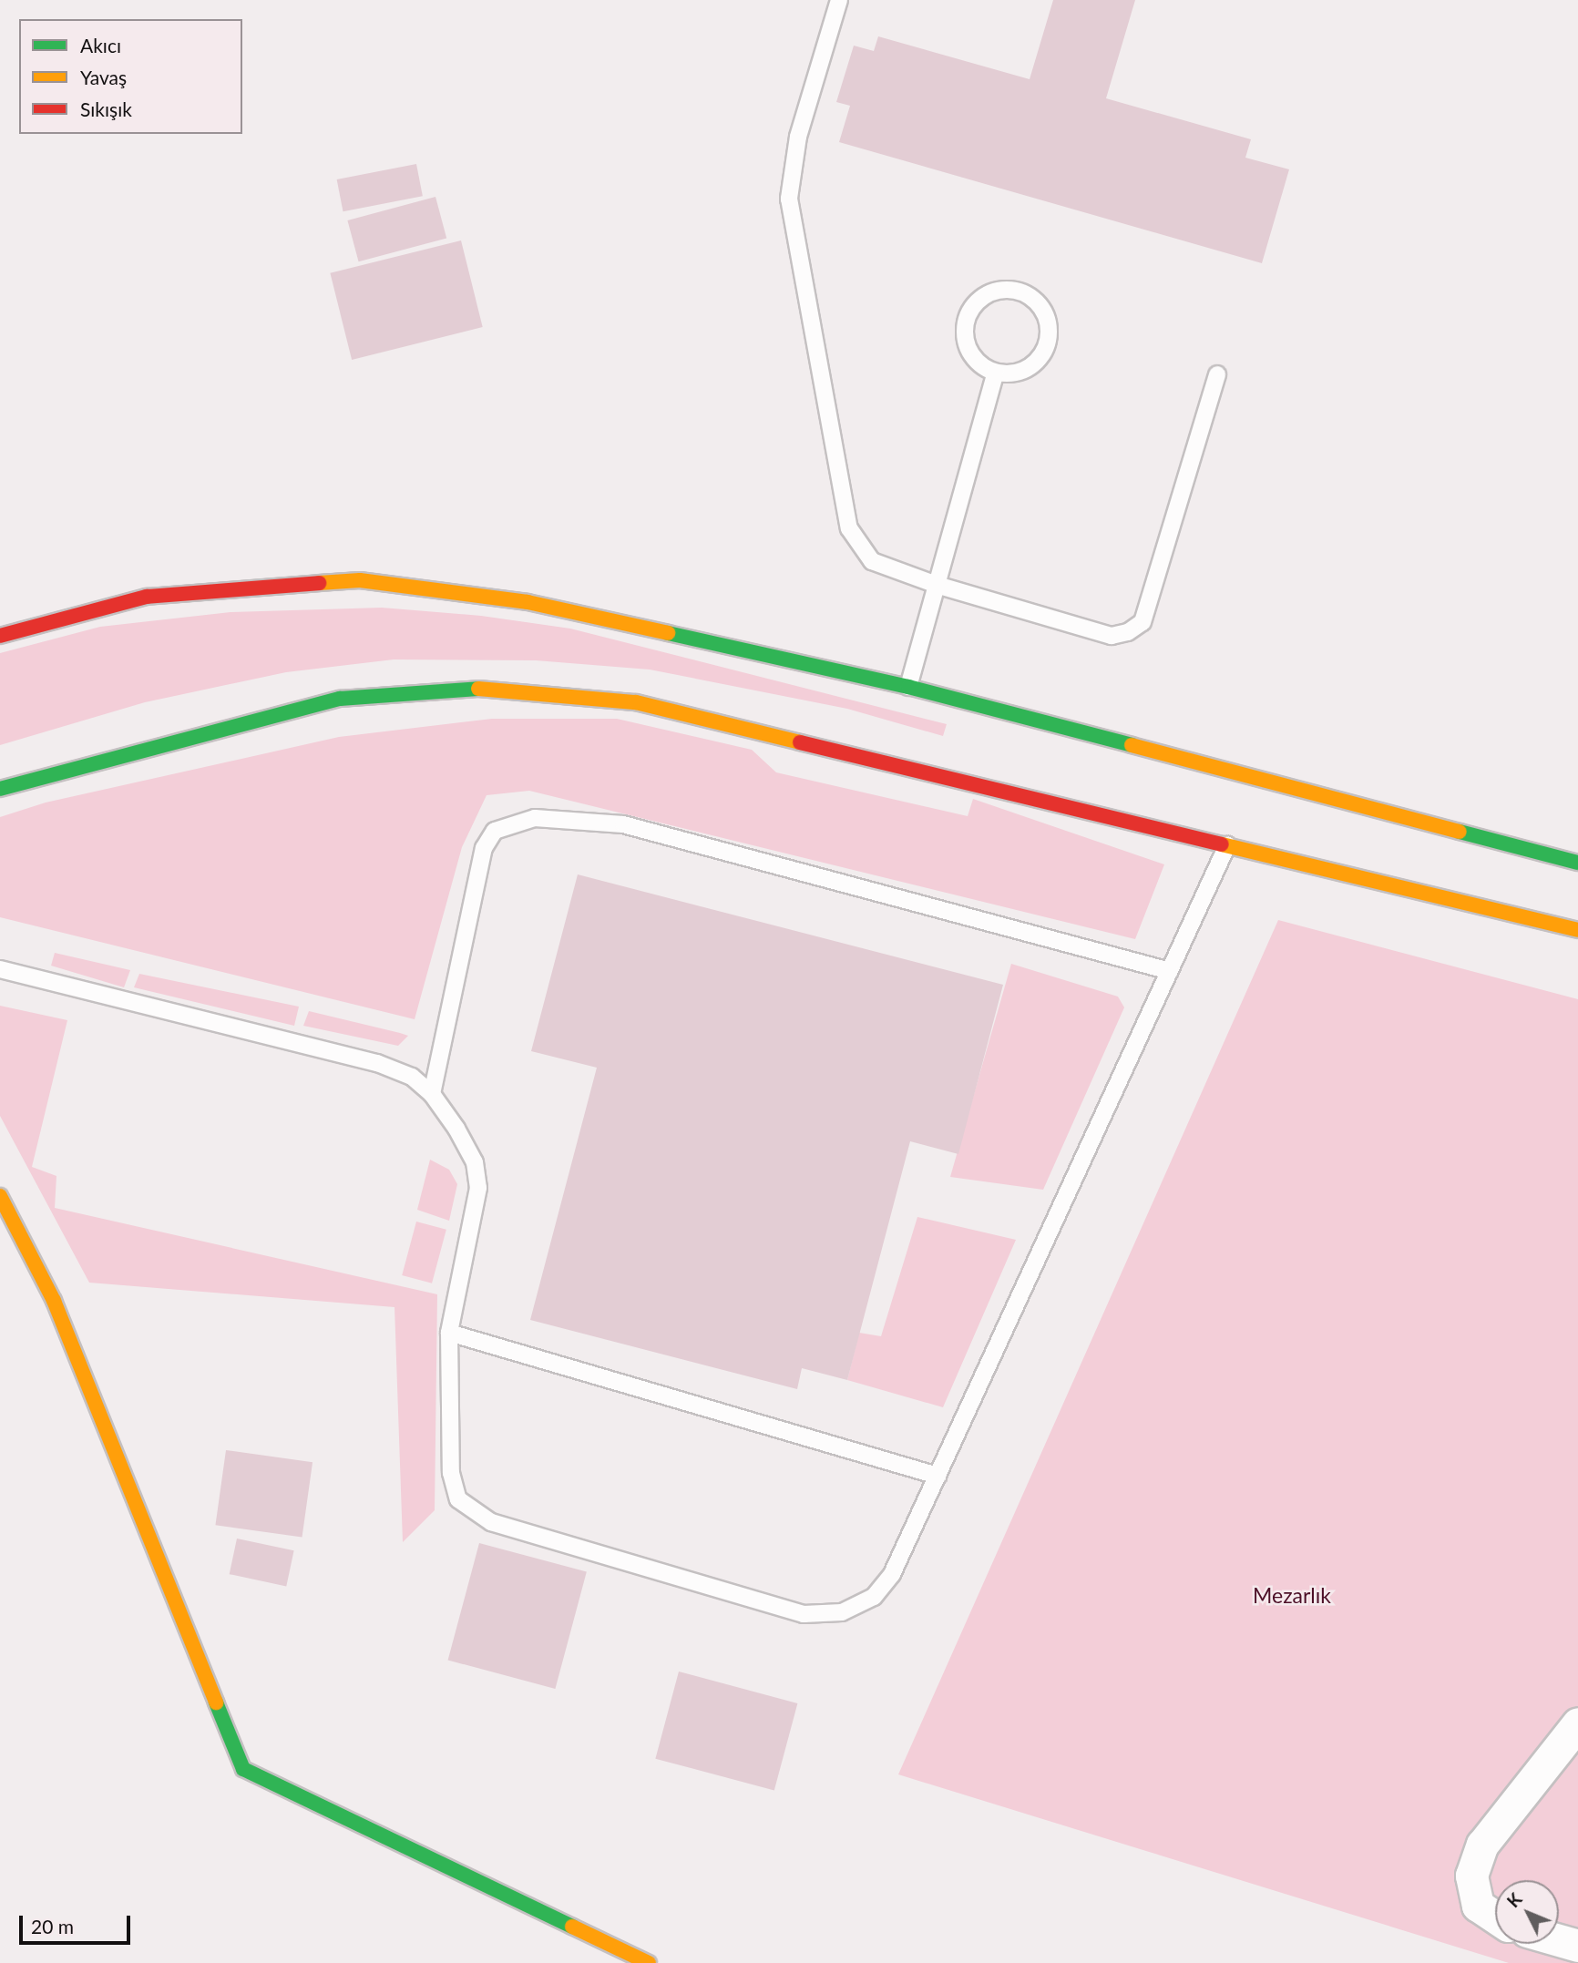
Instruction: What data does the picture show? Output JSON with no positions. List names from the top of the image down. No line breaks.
{"parks":["Mezarlık"],"legend":["Akıcı","Yavaş","Sıkışık"],"scale_bar":"20 m","north":"top left"}
